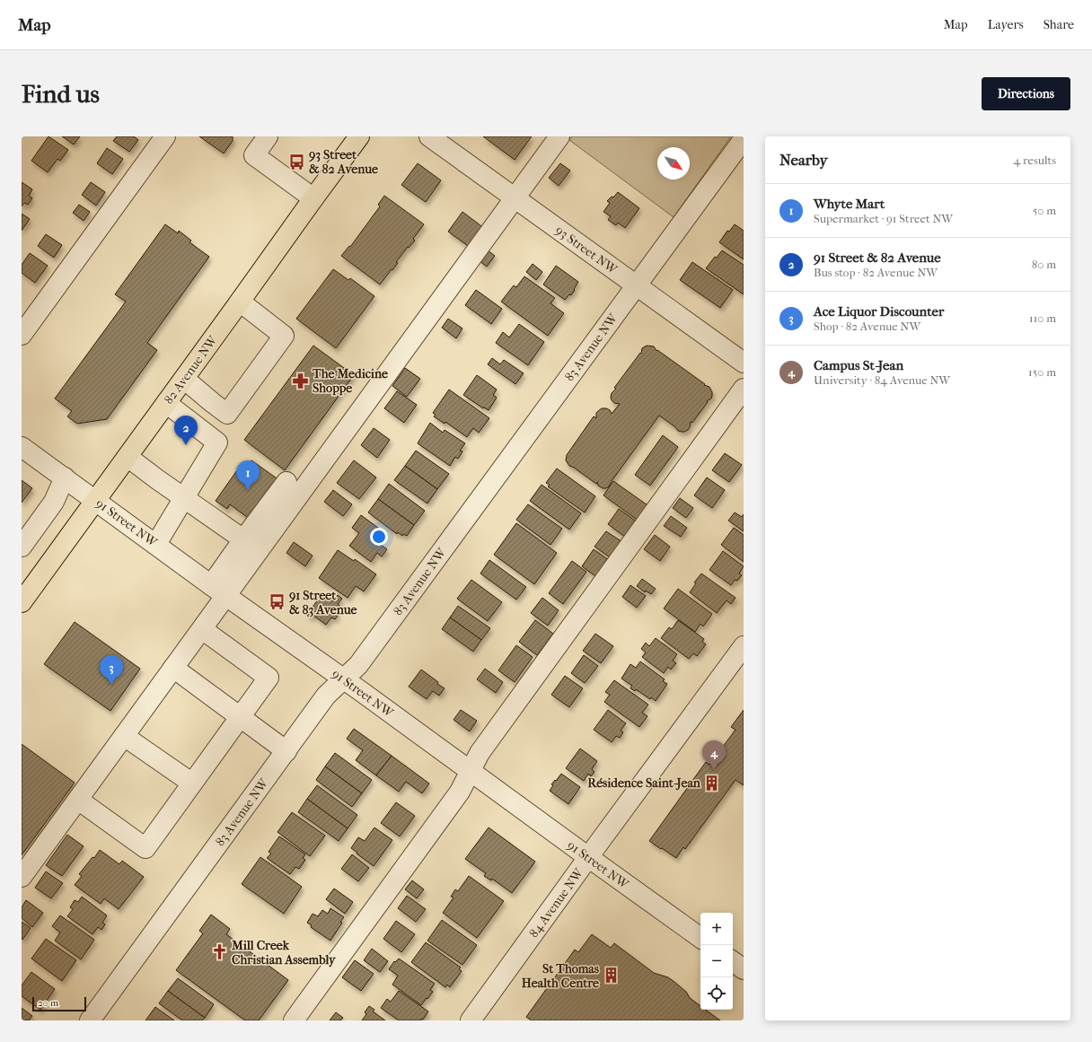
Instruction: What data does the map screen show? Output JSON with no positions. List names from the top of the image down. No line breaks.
{"streets":{"main road":["82 Avenue NW"],"street":["93 Street NW","83 Avenue NW","91 Street NW","84 Avenue NW"]},"crossings":[["93 Street NW","83 Avenue NW"],["83 Avenue NW","91 Street NW"],["82 Avenue NW","91 Street NW"],["91 Street NW","84 Avenue NW"]],"places":{"bus stop":["93 Street & 82 Avenue","91 Street & 83 Avenue"],"pharmacy":["The Medicine Shoppe"],"building":["Résidence Saint-Jean","St Thomas Health Centre"],"church":["Mill Creek Christian Assembly"]},"scale_bar":"20 m","north":"bottom right","page":{"header":"Map","nav":["Map","Layers","Share"],"buttons":"Directions","title":"Find us","heading":["Nearby","4 results"],"list":[{"mark":"1","name":"Whyte Mart","note":"Supermarket · 91 Street NW","value":"50 m"},{"mark":"2","name":"91 Street & 82 Avenue","note":"Bus stop · 82 Avenue NW","value":"80 m"},{"mark":"3","name":"Ace Liquor Discounter","note":"Shop · 82 Avenue NW","value":"110 m"},{"mark":"4","name":"Campus St-Jean","note":"University · 84 Avenue NW","value":"150 m"}],"pins":["2","1","3","4"],"map_buttons":["+","−"],"scale":"20 m"}}
